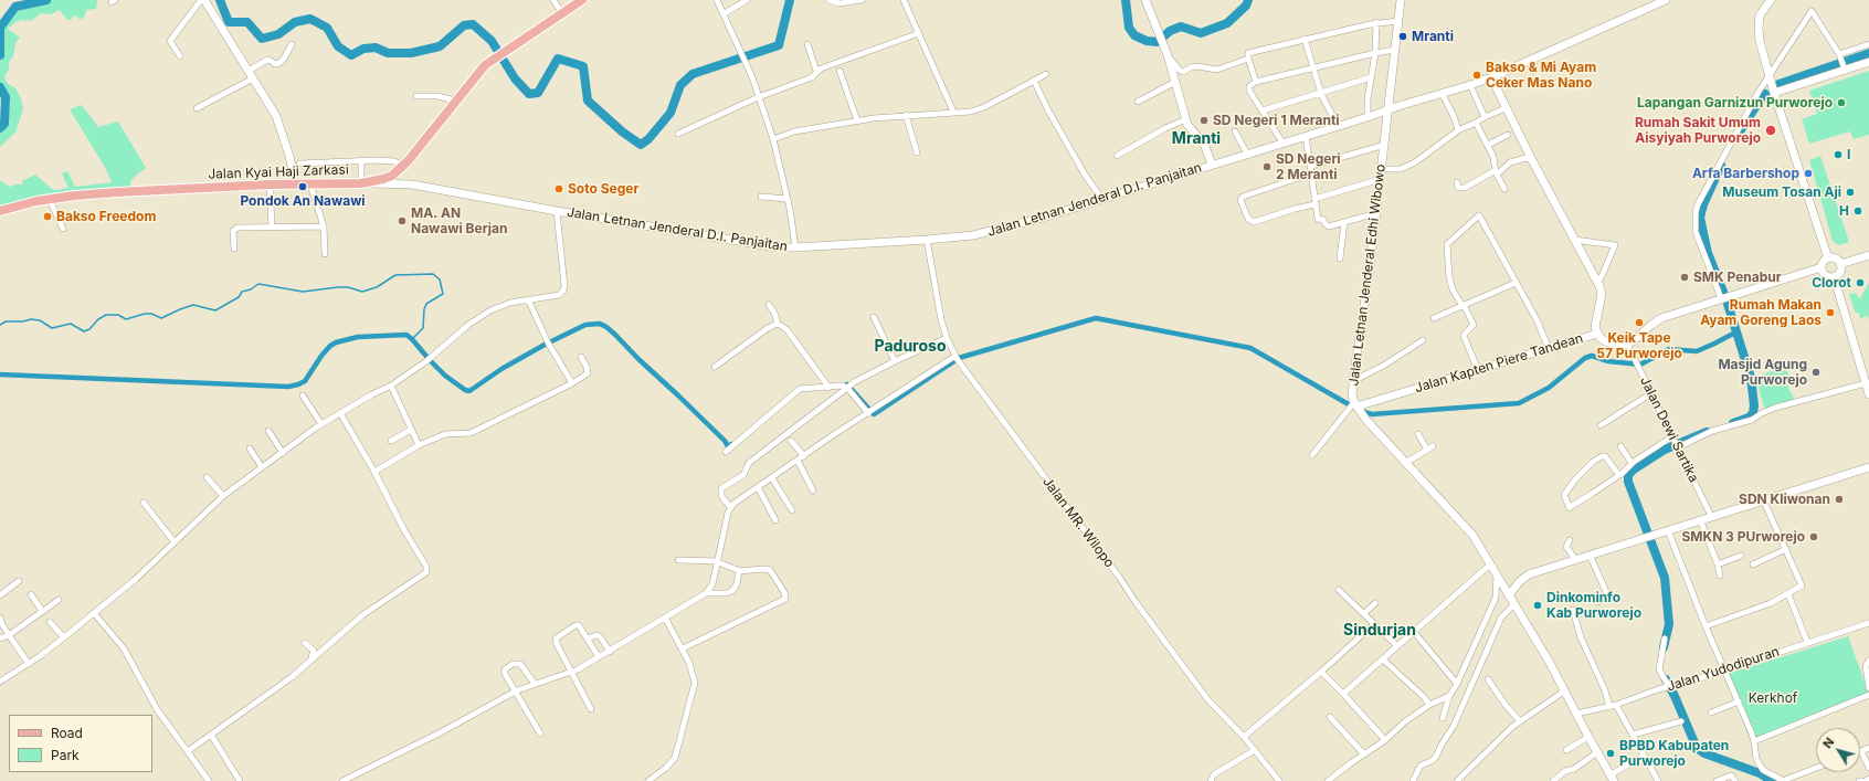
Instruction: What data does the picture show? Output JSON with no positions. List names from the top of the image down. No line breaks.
{"streets":{"main road":["Jalan Kyai Haji Zarkasi"],"street":["Jalan Letnan Jenderal D.I. Panjaitan","Jalan Letnan Jenderal Edhi Wibowo","Jalan Kapten Piere Tandean","Jalan Dewi Sartika","Jalan MR. Wilopo","Jalan Yudodipuran"]},"crossings":[["Jalan Kyai Haji Zarkasi","Jalan Letnan Jenderal D.I. Panjaitan"],["Jalan Letnan Jenderal D.I. Panjaitan","Jalan Letnan Jenderal Edhi Wibowo"],["Jalan Letnan Jenderal D.I. Panjaitan","Jalan Kapten Piere Tandean"],["Jalan Letnan Jenderal D.I. Panjaitan","Jalan MR. Wilopo"],["Jalan Letnan Jenderal Edhi Wibowo","Jalan Kapten Piere Tandean"]],"districts":["Mranti","Paduroso","Sindurjan"],"parks":["Kerkhof"],"places":["Mranti","Bakso & Mi Ayam Ceker Mas Nano","Lapangan Garnizun Purworejo","SD Negeri 1 Meranti","Rumah Sakit Umum Aisyiyah Purworejo","I","SD Negeri 2 Meranti","Arfa Barbershop","Pondok An Nawawi","Soto Seger","Museum Tosan Aji","H","Bakso Freedom","MA. AN Nawawi Berjan","SMK Penabur","Clorot","Rumah Makan Ayam Goreng Laos","Keik Tape 57 Purworejo","Masjid Agung Purworejo","SDN Kliwonan","SMKN 3 PUrworejo","Dinkominfo Kab Purworejo","BPBD Kabupaten Purworejo"],"legend":["Road","Park"],"north":"top left"}
